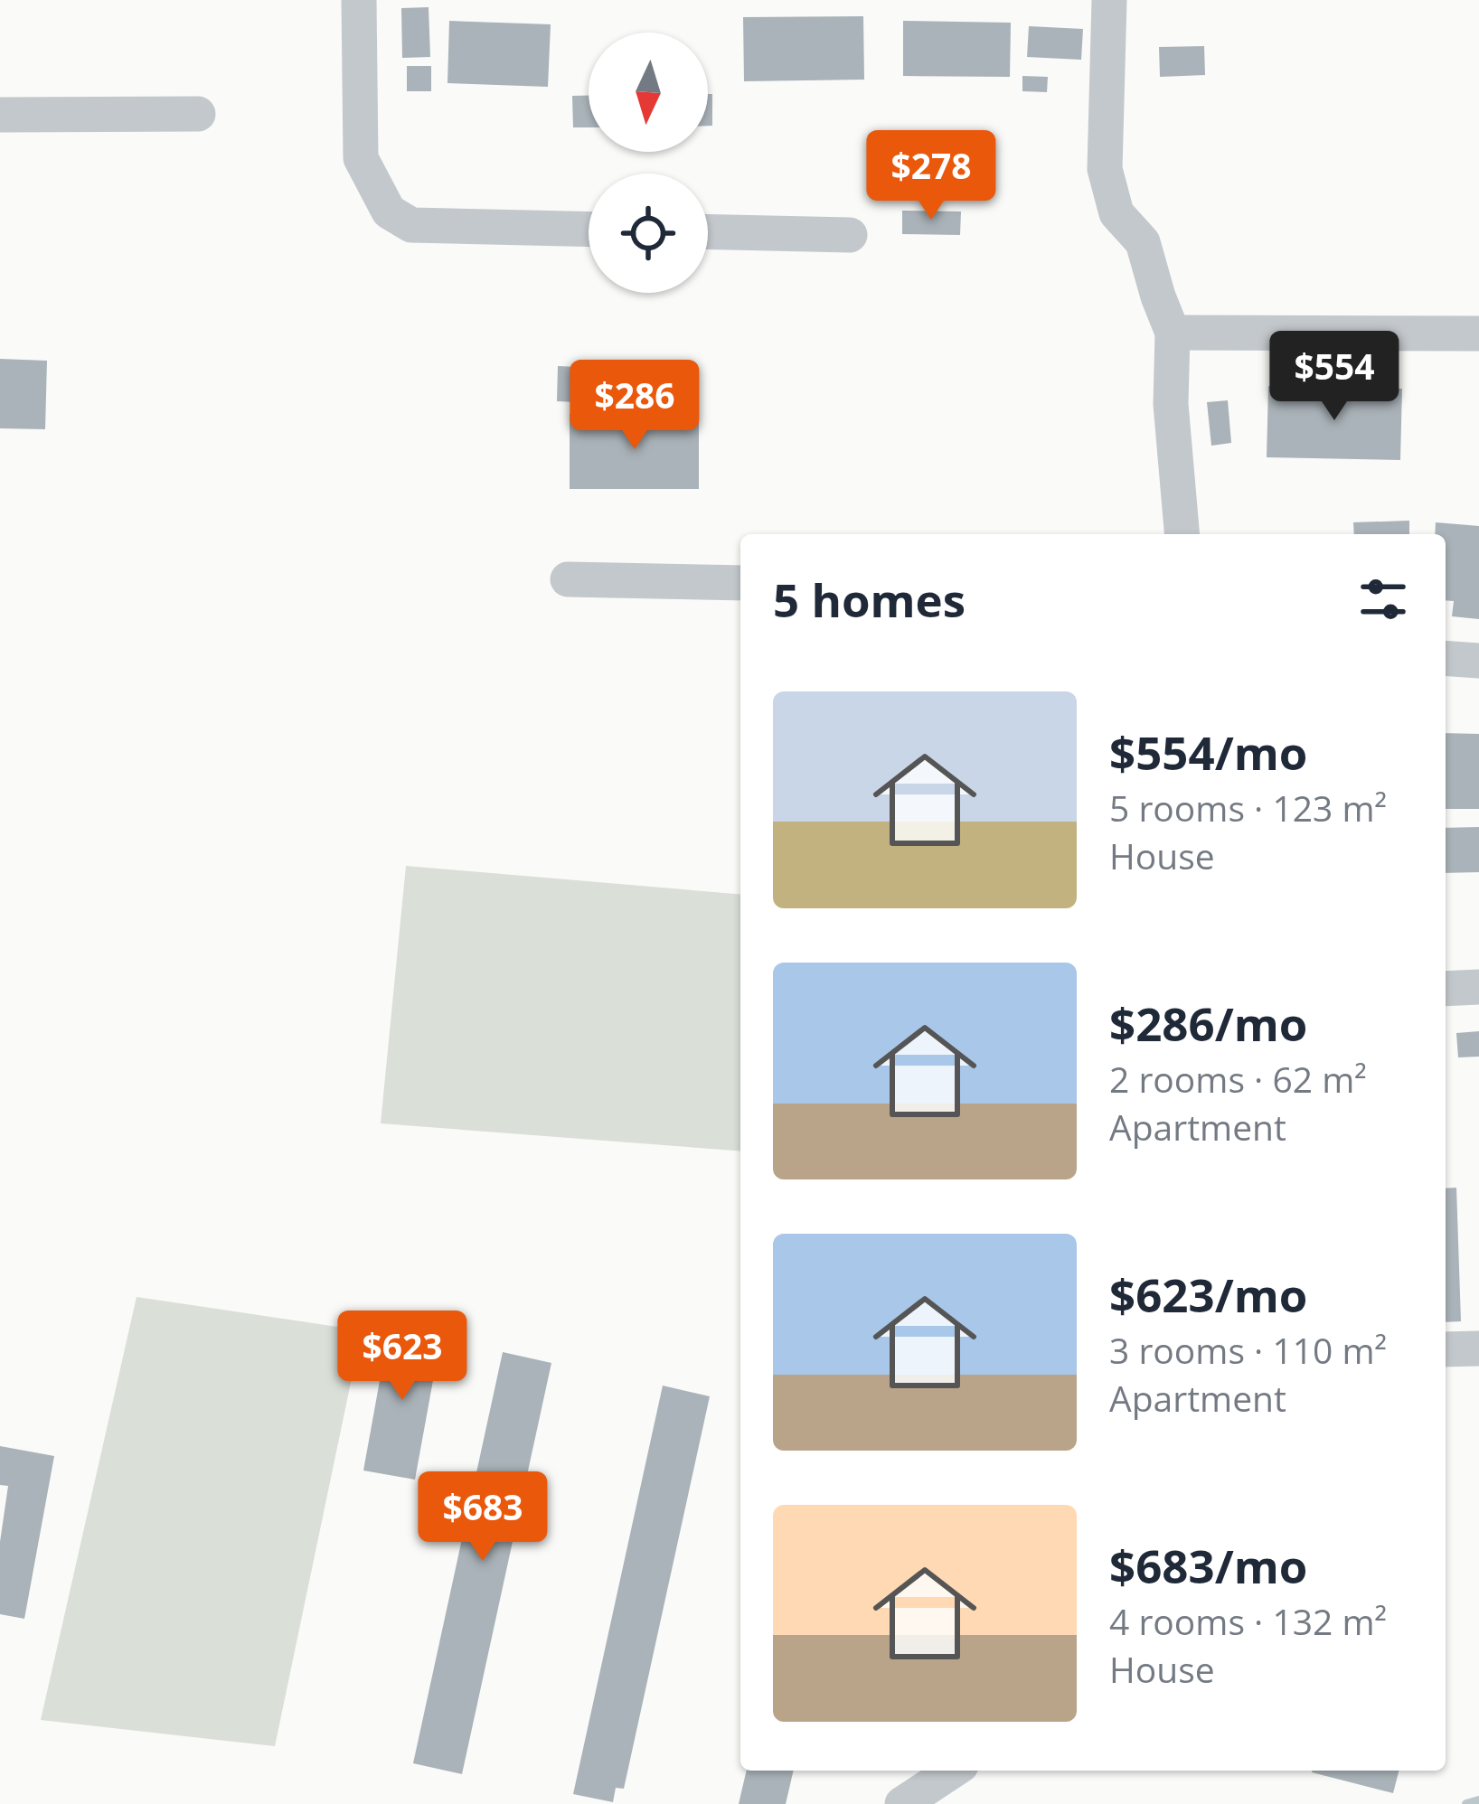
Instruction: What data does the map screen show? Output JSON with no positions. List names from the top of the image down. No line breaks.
{"north":"bottom","page":{"price":["$278","$554","$286","$623","$683"],"heading":"5 homes","list":[{"name":"$554/mo","note":"5 rooms · 123 m² · House"},{"name":"$286/mo","note":"2 rooms · 62 m² · Apartment"},{"name":"$623/mo","note":"3 rooms · 110 m² · Apartment"},{"name":"$683/mo","note":"4 rooms · 132 m² · House"}]}}
